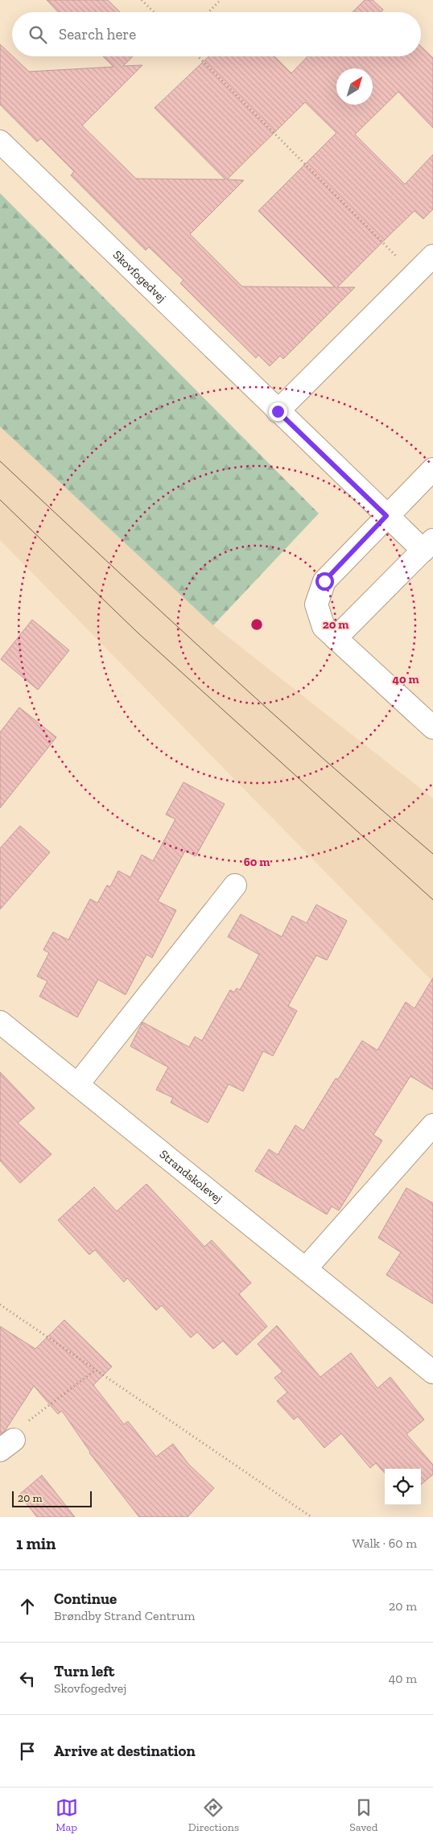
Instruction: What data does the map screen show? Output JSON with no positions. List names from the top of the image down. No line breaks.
{"streets":{"street":["Skovfogedvej","Strandskolevej"]},"scale_bar":"20 m","north":"top right","page":{"search":"Search here","scale":"20 m","heading":["1 min","Walk · 60 m"],"list":[["Continue","Brøndby Strand Centrum","20 m"],["Turn left","Skovfogedvej","40 m"],"Arrive at destination"],"nav":["Map","Directions","Saved"]},"rings":["20 m","40 m","60 m"]}
